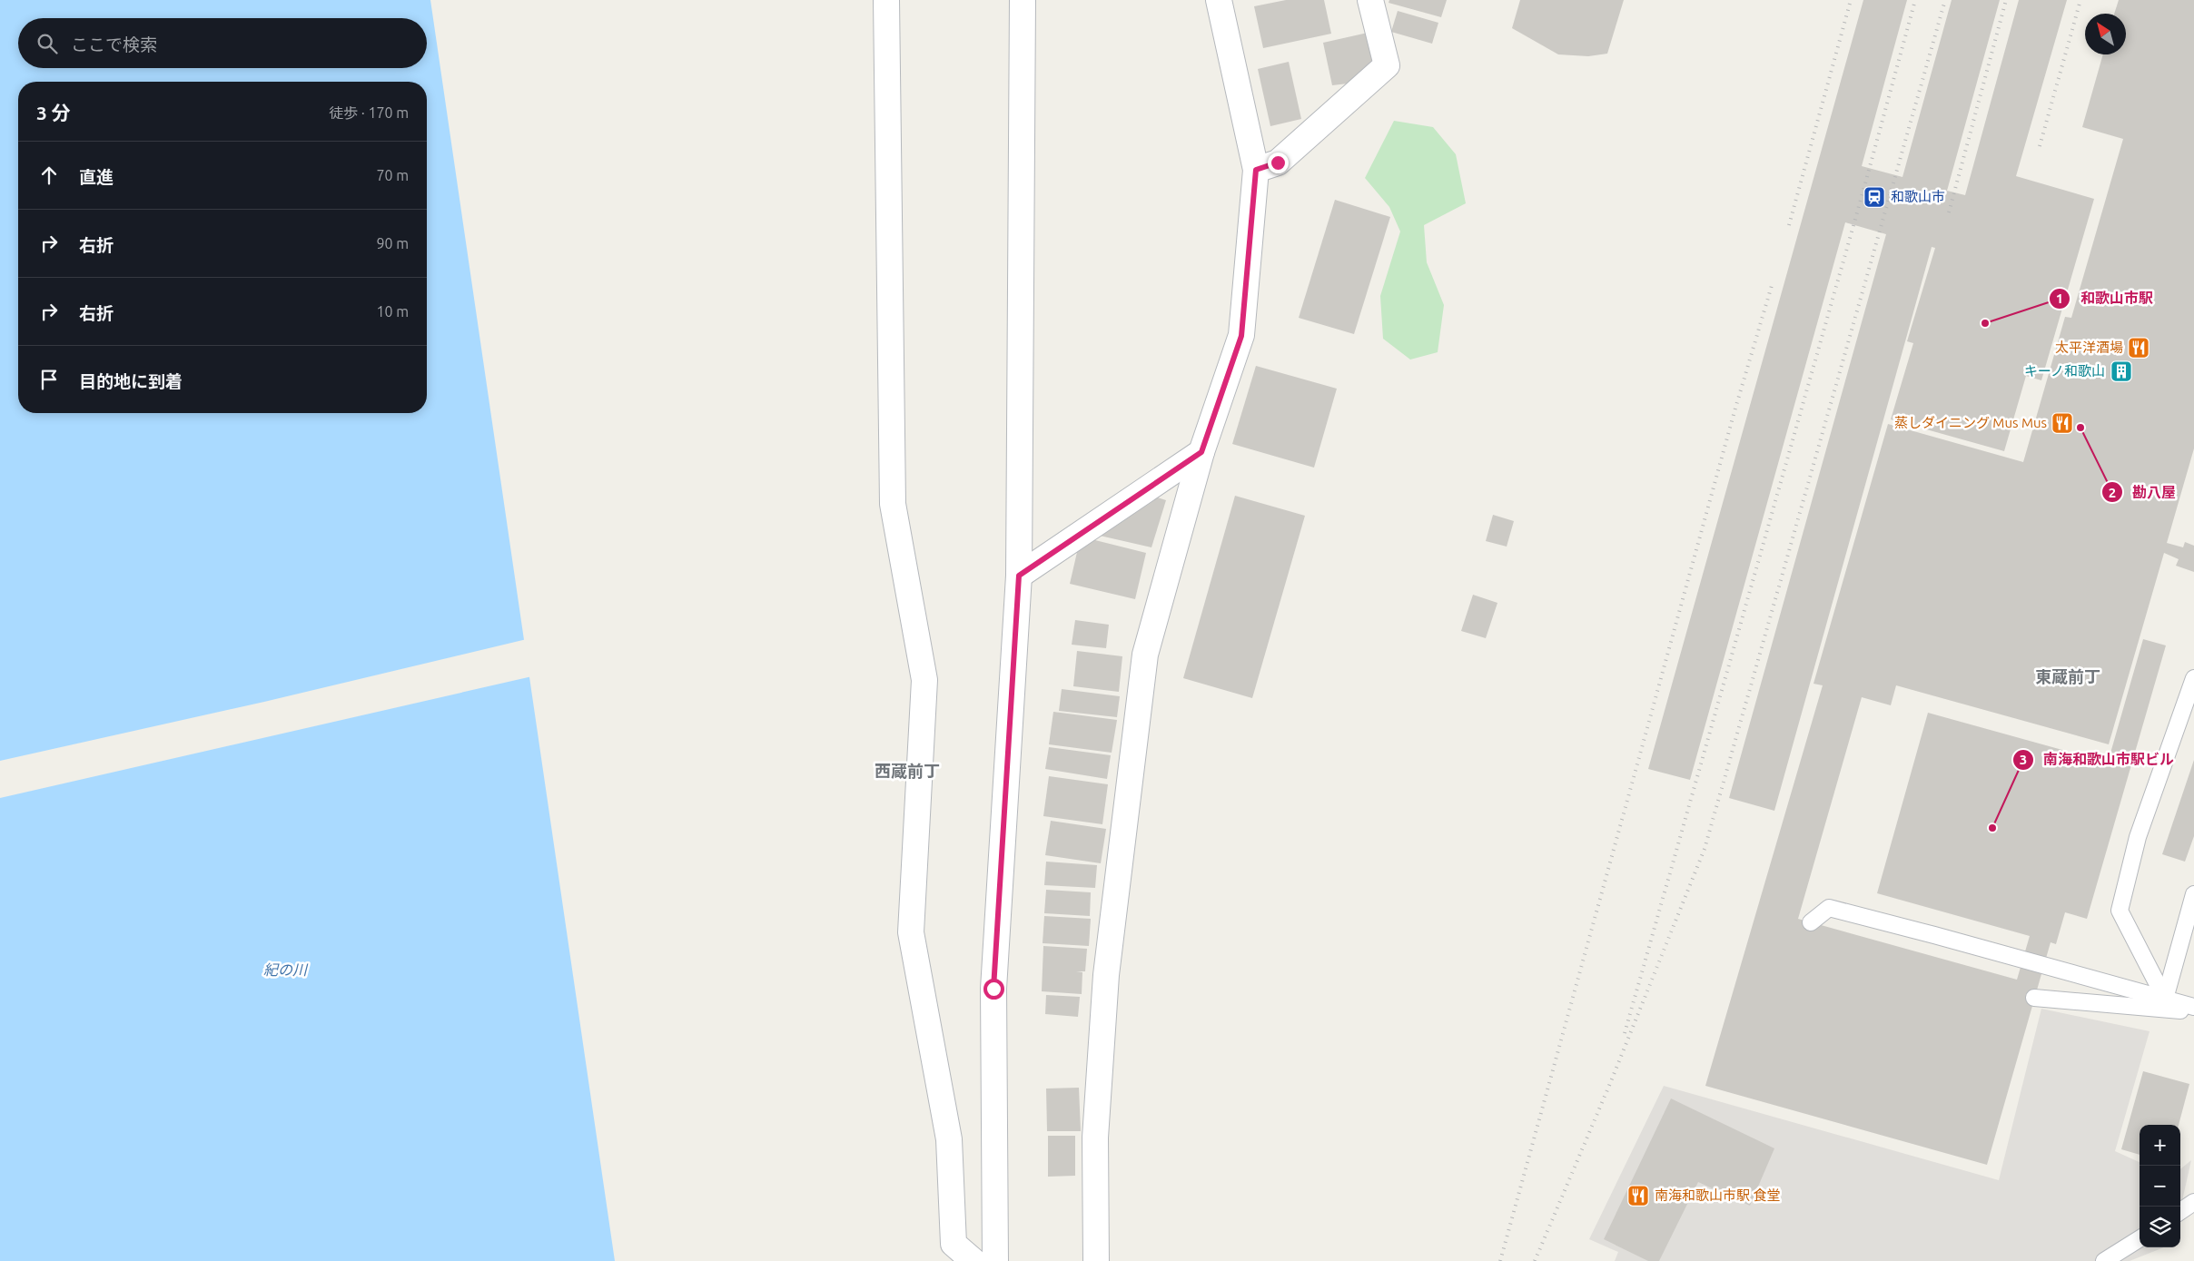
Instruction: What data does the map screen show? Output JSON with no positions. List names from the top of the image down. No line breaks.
{"districts":["東蔵前丁","西蔵前丁"],"water":["紀の川"],"places":{"station":["和歌山市"],"other":["和歌山市駅","勘八屋","南海和歌山市駅ビル"],"restaurant":["太平洋酒場","蒸しダイニング Mus Mus","南海和歌山市駅 食堂"],"building":["キーノ和歌山"]},"north":"top left","page":{"search":"ここで検索","heading":["3 分","徒歩 · 170 m"],"list":[["直進","70 m"],["右折","90 m"],["右折","10 m"],"目的地に到着"],"map_buttons":["+","−"]}}
